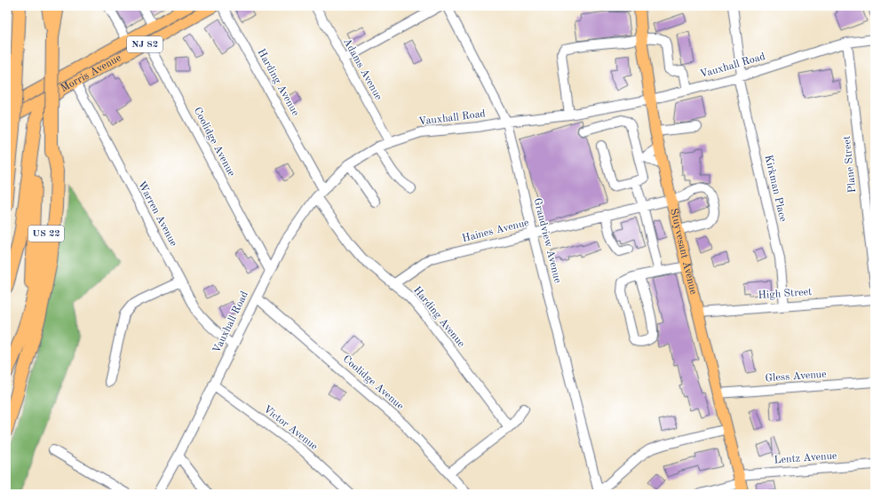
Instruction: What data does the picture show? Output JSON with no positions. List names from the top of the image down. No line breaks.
{"streets":{"highway":["US 22"],"main road":["NJ 82","Morris Avenue","Stuyvesant Avenue"],"street":["Vauxhall Road","Adams Avenue","Harding Avenue","Coolidge Avenue","Plane Street","Kirkman Place","Warren Avenue","Haines Avenue","Grandview Avenue","High Street","Gless Avenue","Victor Avenue","Lentz Avenue"]},"crossings":[["Vauxhall Road","Adams Avenue"],["Vauxhall Road","Harding Avenue"],["Vauxhall Road","Coolidge Avenue"],["Vauxhall Road","Plane Street"],["Vauxhall Road","Kirkman Place"],["Vauxhall Road","Warren Avenue"],["Vauxhall Road","Grandview Avenue"],["Vauxhall Road","Stuyvesant Avenue"],["Vauxhall Road","Victor Avenue"],["Morris Avenue","Coolidge Avenue"],["Morris Avenue","Warren Avenue"],["Harding Avenue","Haines Avenue"],["Kirkman Place","High Street"],["Haines Avenue","Grandview Avenue"],["Haines Avenue","Stuyvesant Avenue"],["Stuyvesant Avenue","High Street"],["Stuyvesant Avenue","Gless Avenue"],["Stuyvesant Avenue","Lentz Avenue"]]}
